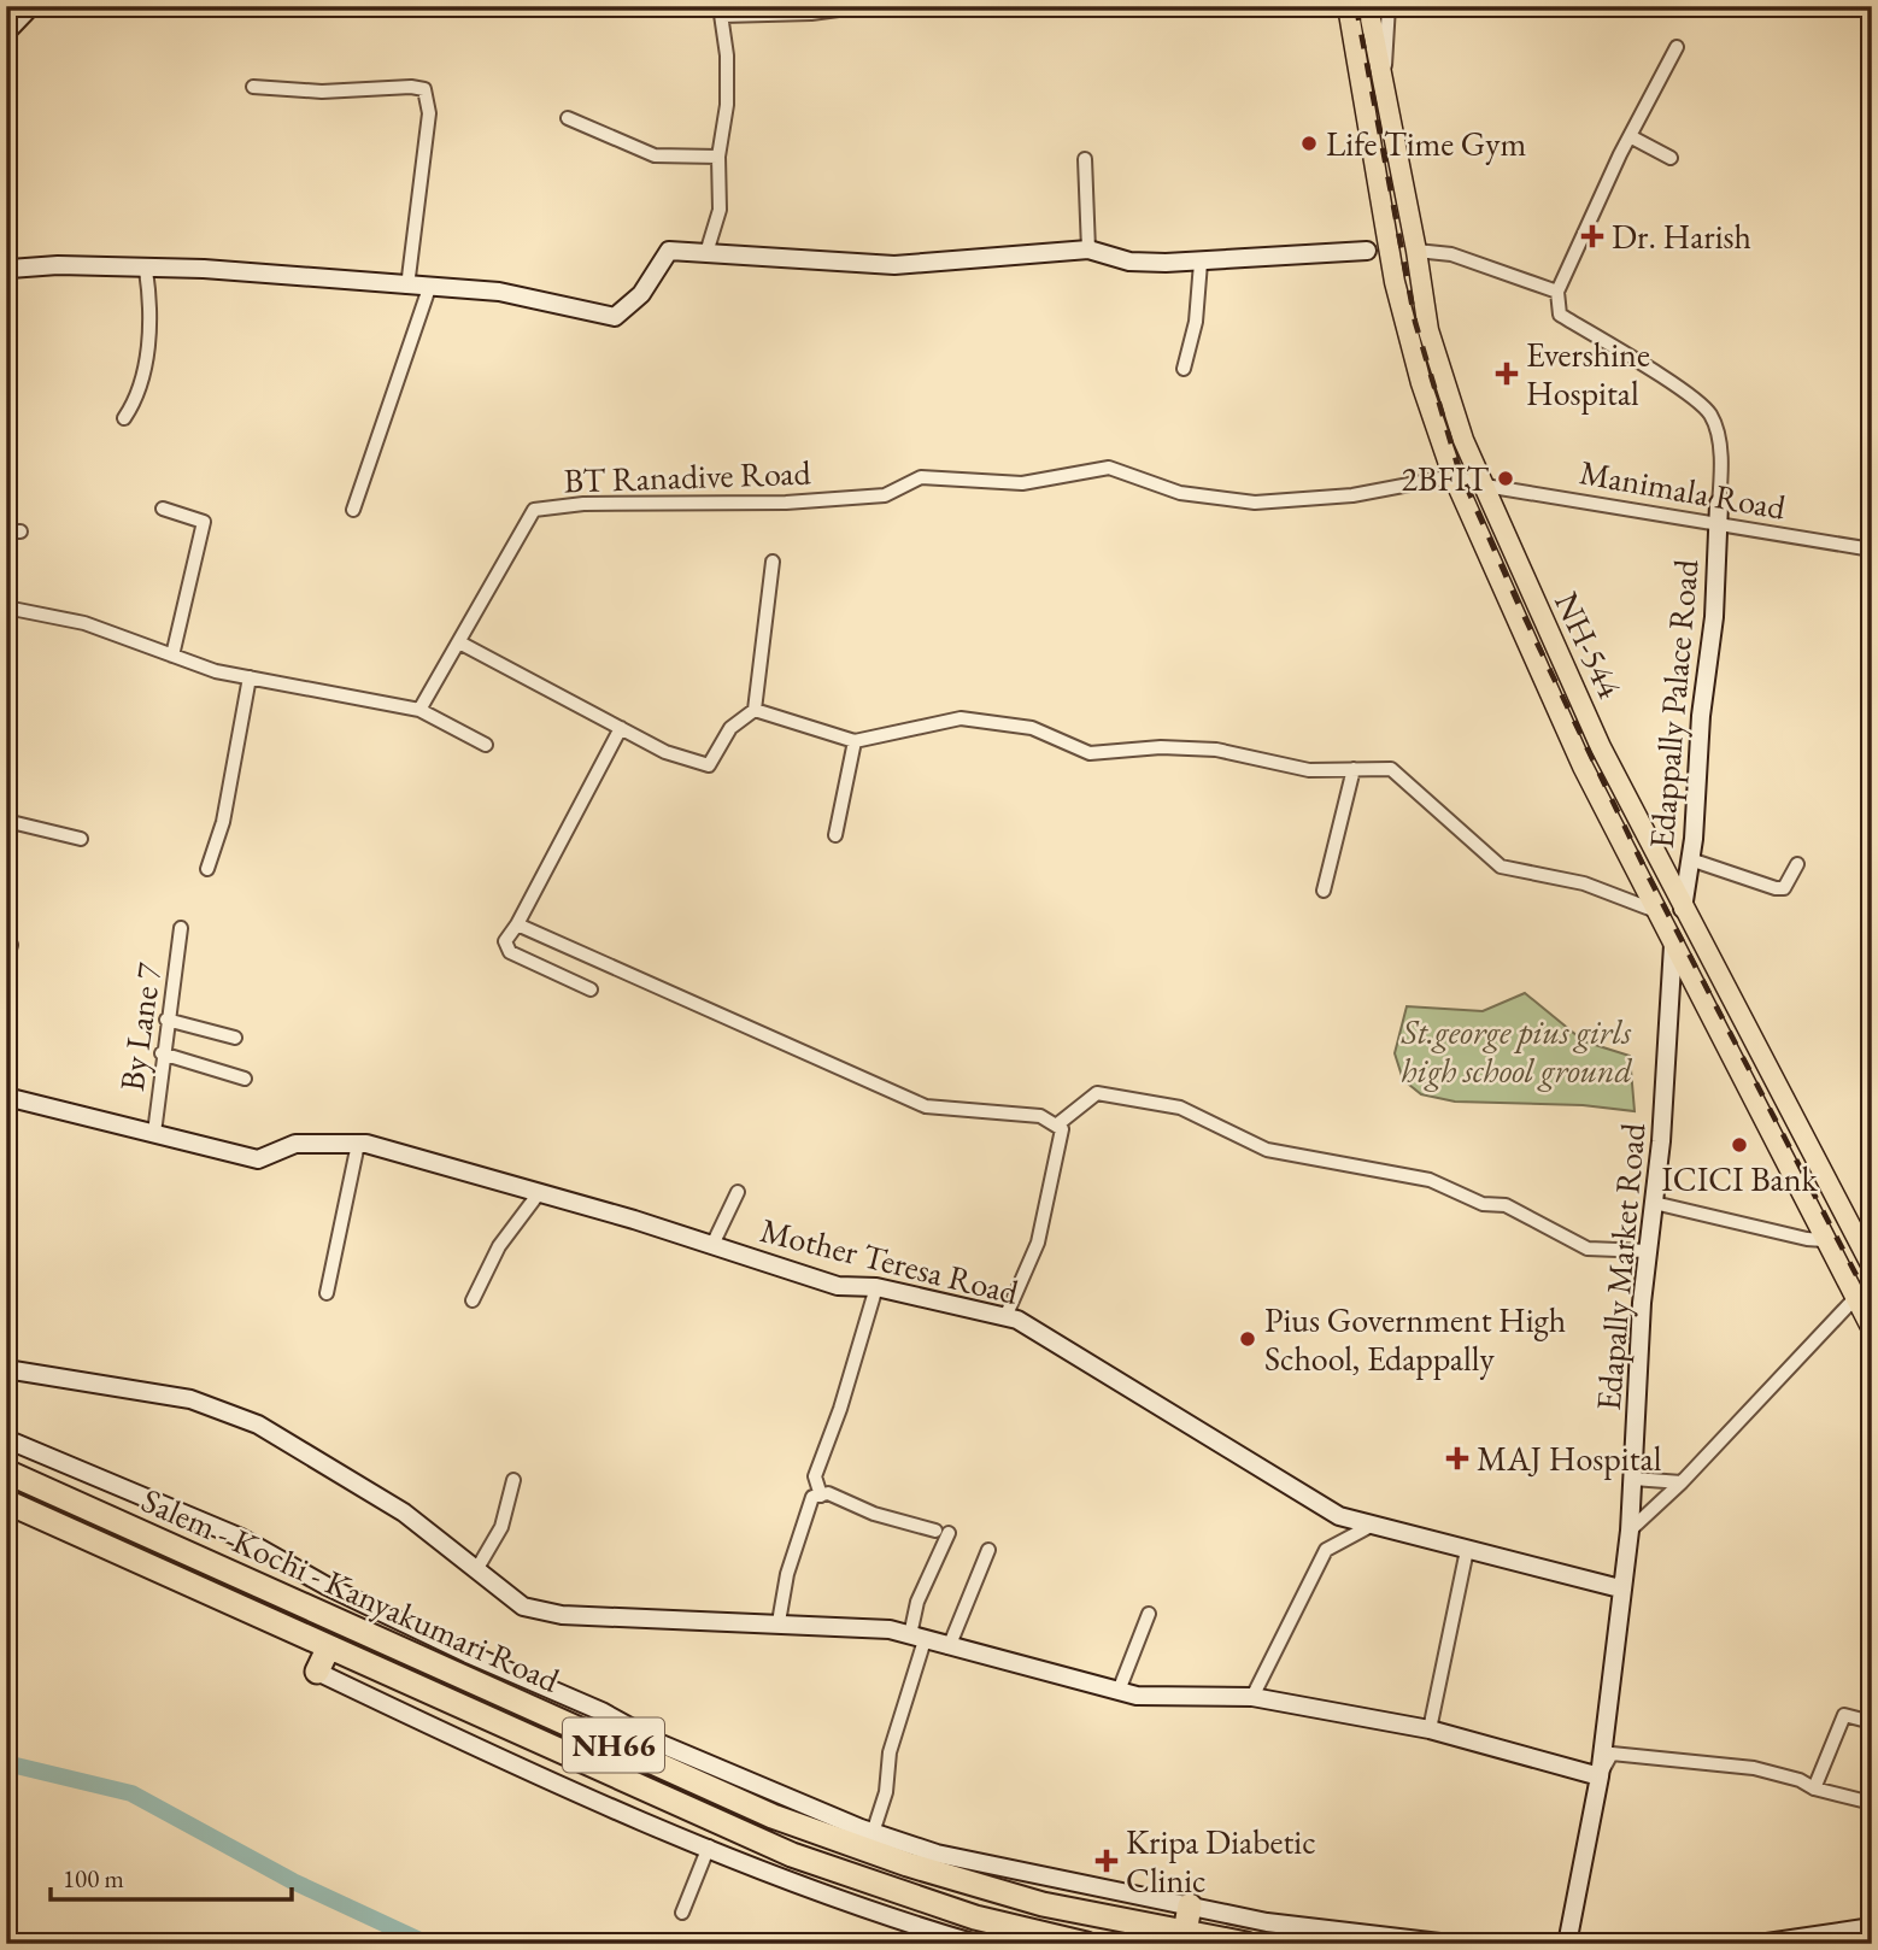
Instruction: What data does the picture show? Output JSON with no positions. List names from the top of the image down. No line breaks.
{"streets":{"highway":["Salem - Kochi - Kanyakumari Road","NH66"],"main road":["NH-544"],"street":["BT Ranadive Road","Manimala Road","Edappally Palace Road","By Lane 7","Mother Teresa Road","Edapally Market Road"]},"crossings":[["BT Ranadive Road","Manimala Road"],["BT Ranadive Road","NH-544"],["Manimala Road","NH-544"],["Manimala Road","Edappally Palace Road"],["NH-544","Edappally Palace Road"],["NH-544","Edapally Market Road"],["By Lane 7","Mother Teresa Road"],["Mother Teresa Road","Edapally Market Road"]],"parks":["St.george pius girls high school ground"],"places":{"other":["Life Time Gym","2BFIT","ICICI Bank","Pius Government High School, Edappally"],"health":["Dr. Harish","Evershine Hospital","MAJ Hospital","Kripa Diabetic Clinic"]},"scale_bar":"100 m"}
